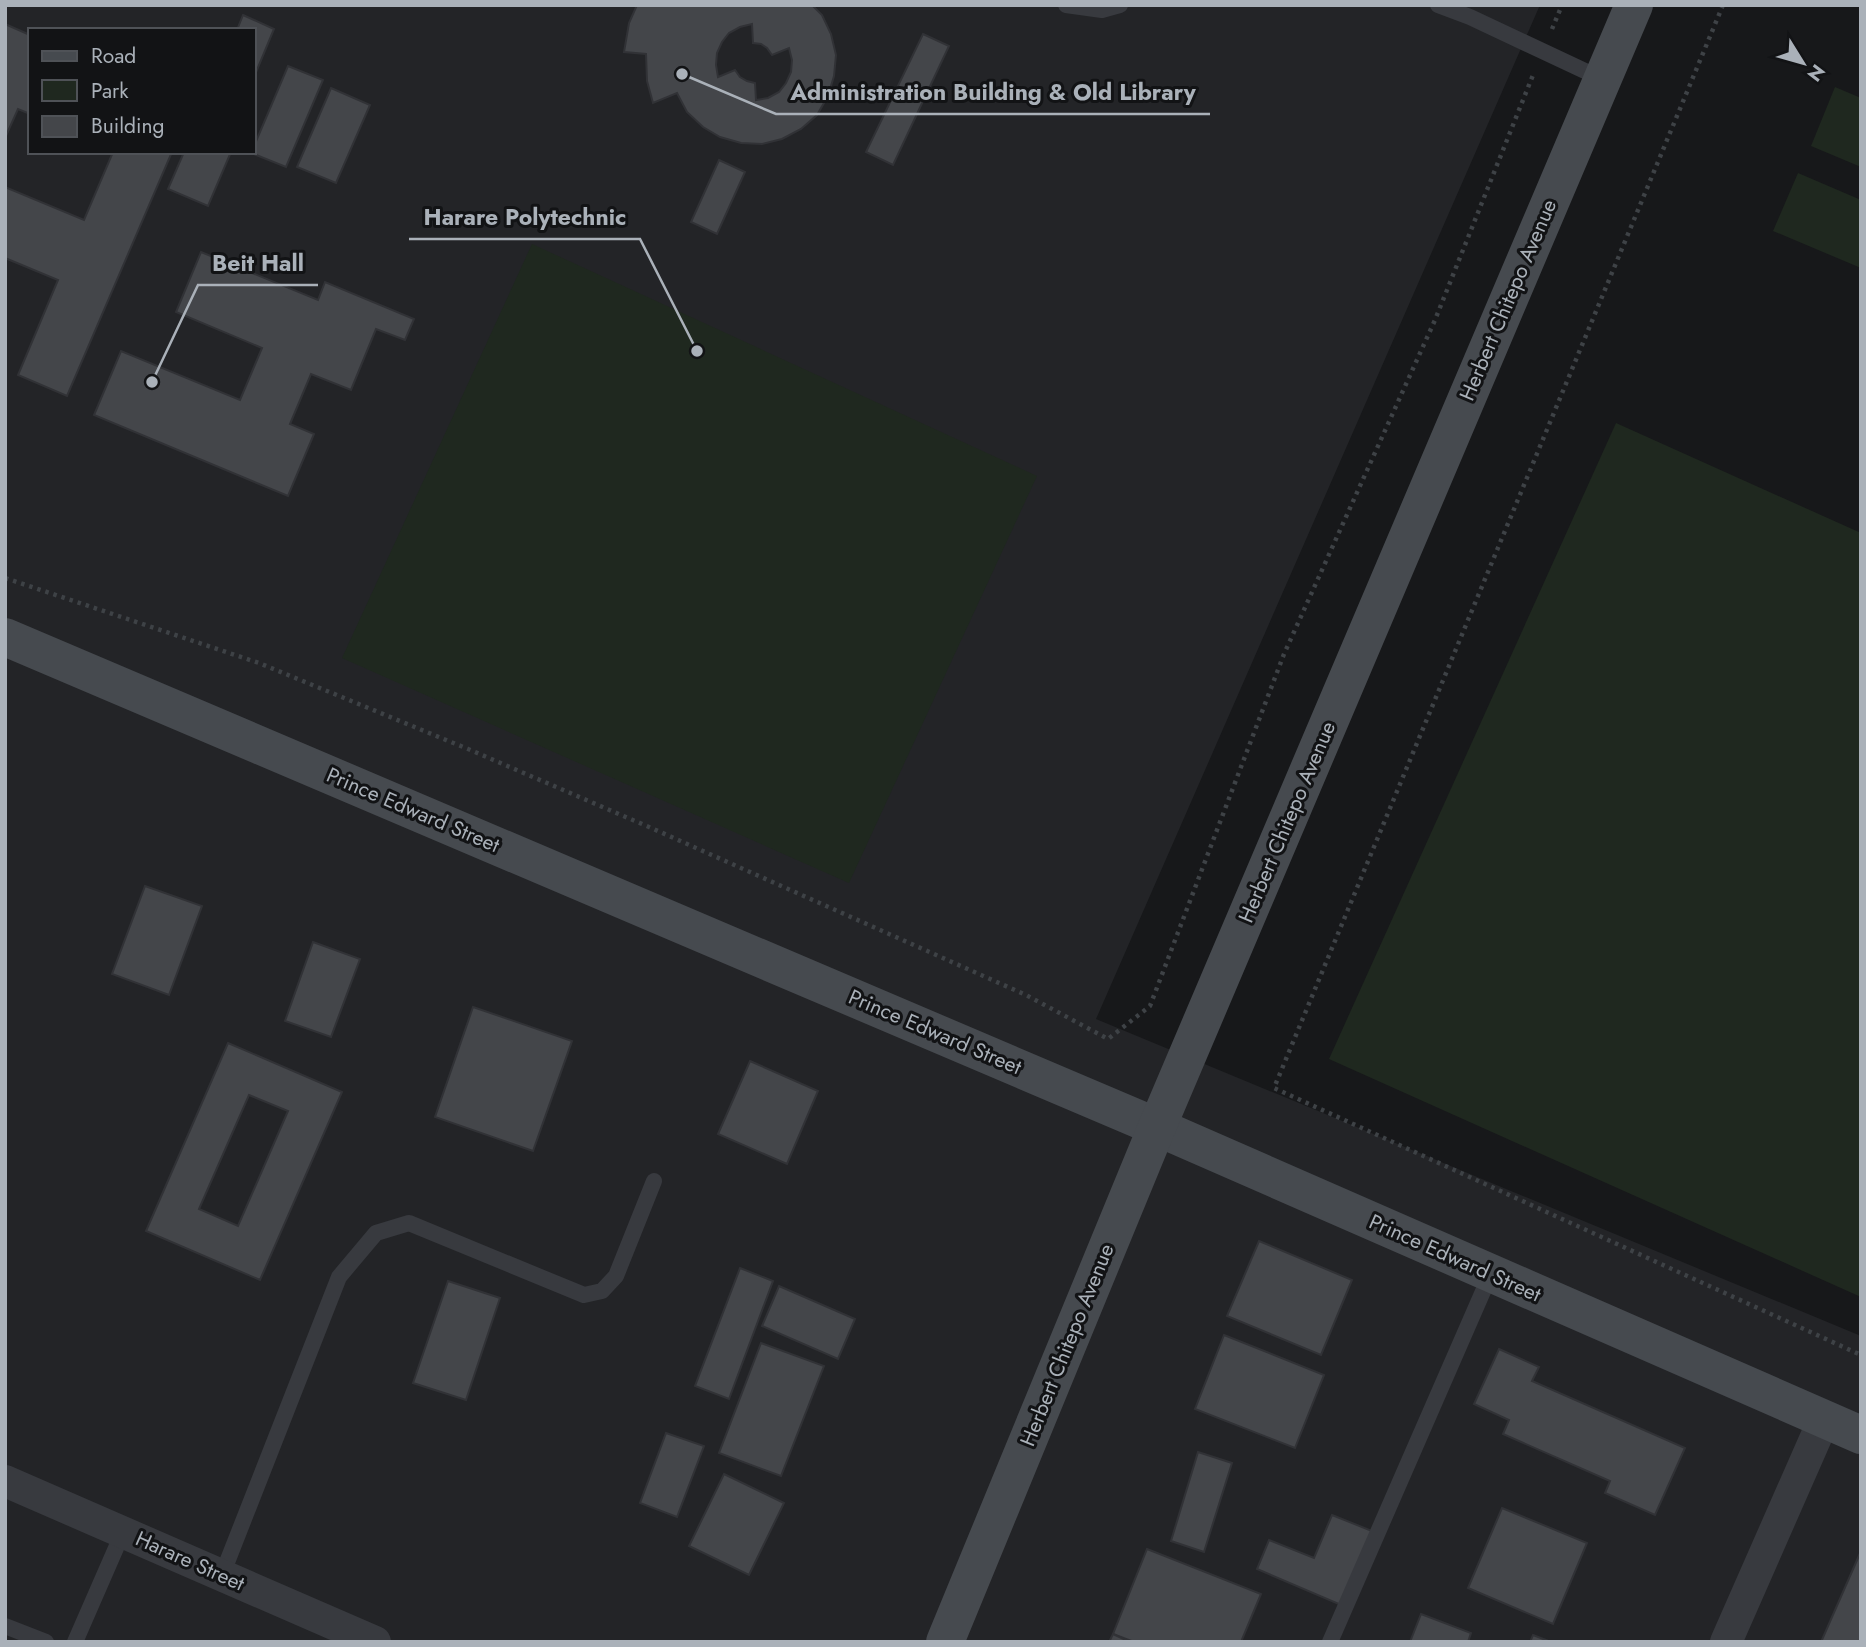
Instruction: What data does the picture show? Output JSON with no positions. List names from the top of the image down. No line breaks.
{"streets":{"main road":["Herbert Chitepo Avenue","Prince Edward Street"],"street":["Harare Street"]},"crossings":[["Herbert Chitepo Avenue","Prince Edward Street"]],"places":["Administration Building & Old Library","Harare Polytechnic","Beit Hall"],"legend":["Road","Park","Building"],"north":"bottom right"}
